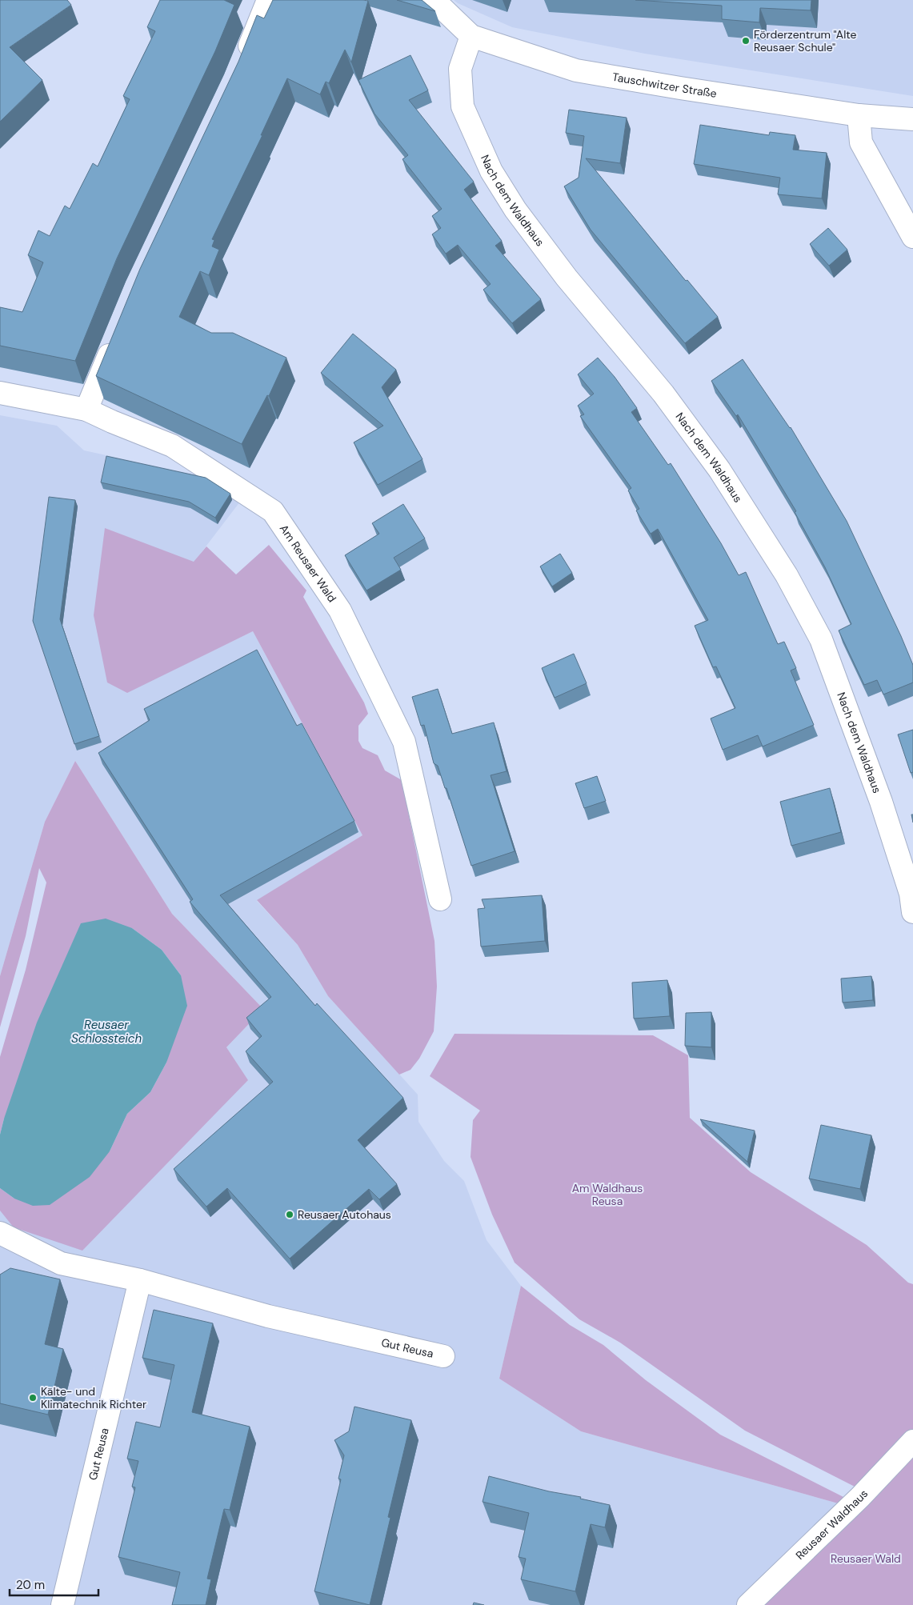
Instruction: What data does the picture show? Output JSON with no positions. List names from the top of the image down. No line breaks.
{"streets":{"street":["Tauschwitzer Straße","Nach dem Waldhaus","Am Reusaer Wald","Gut Reusa","Reusaer Waldhaus"]},"crossings":[["Tauschwitzer Straße","Nach dem Waldhaus"]],"water":["Reusaer Schlossteich"],"parks":["Am Waldhaus Reusa","Reusaer Wald"],"places":["Förderzentrum \"Alte Reusaer Schule\"","Reusaer Autohaus","Kälte- und Klimatechnik Richter"],"scale_bar":"20 m"}
